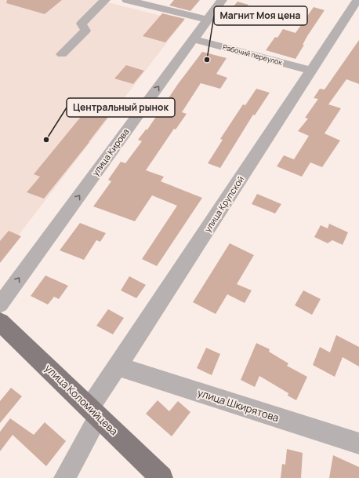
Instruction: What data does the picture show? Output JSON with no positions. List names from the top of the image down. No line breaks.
{"streets":{"main road":["улица Коломийцева"],"street":["Рабочий переулок","улица Кирова","улица Крупской","улица Шкирятова"]},"crossings":[["Рабочий переулок","улица Кирова"],["Рабочий переулок","улица Крупской"],["улица Крупской","улица Коломийцева"],["улица Крупской","улица Шкирятова"]],"one_way":["улица Кирова"],"places":["Магнит Моя цена","Центральный рынок"]}
